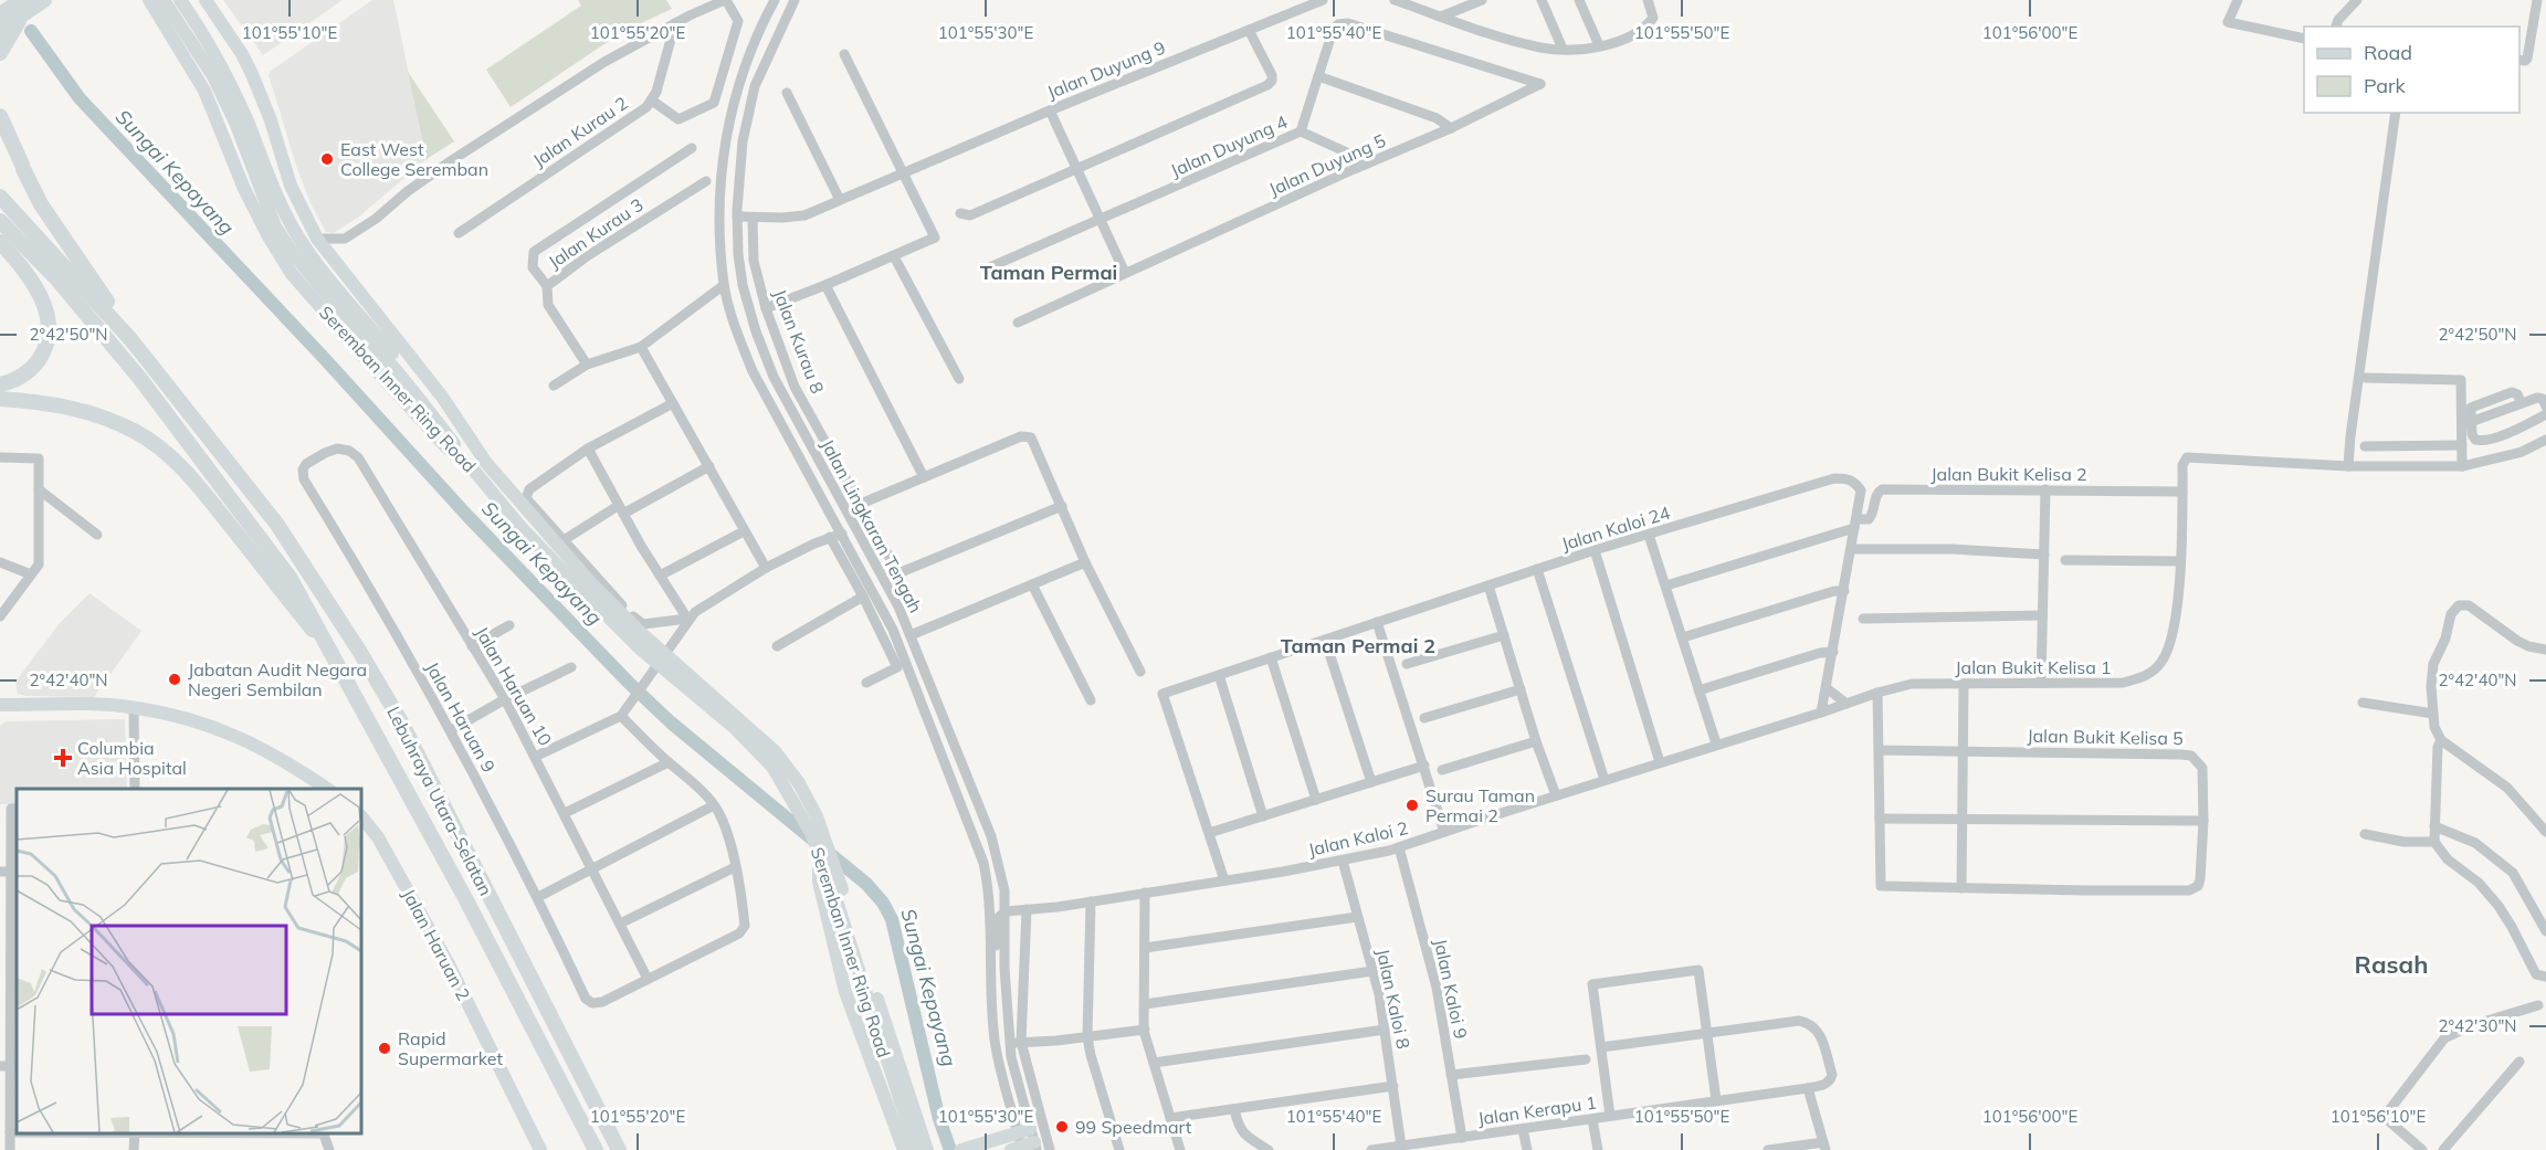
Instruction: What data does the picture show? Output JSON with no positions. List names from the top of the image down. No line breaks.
{"streets":{"highway":["Lebuhraya Utara–Selatan"],"main road":["Seremban Inner Ring Road","Jalan Haruan 2"],"street":["Jalan Duyung 9","Jalan Kurau 2","Jalan Duyung 4","Jalan Duyung 5","Jalan Kurau 3","Jalan Kurau 8","Jalan Bukit Kelisa 2","Jalan Lingkaran Tengah","Jalan Kaloi 24","Jalan Bukit Kelisa 1","Jalan Haruan 10","Jalan Haruan 9","Jalan Bukit Kelisa 5","Jalan Kaloi 2","Jalan Kaloi 9","Jalan Kaloi 8","Jalan Kerapu 1"]},"crossings":[["Jalan Duyung 9","Jalan Kurau 8"],["Jalan Duyung 9","Jalan Lingkaran Tengah"],["Jalan Duyung 4","Jalan Duyung 5"],["Jalan Bukit Kelisa 2","Jalan Kaloi 24"],["Jalan Bukit Kelisa 2","Jalan Bukit Kelisa 1"],["Jalan Lingkaran Tengah","Jalan Kaloi 2"],["Jalan Kaloi 24","Jalan Bukit Kelisa 1"],["Jalan Kaloi 24","Jalan Kaloi 2"],["Jalan Bukit Kelisa 1","Jalan Kaloi 2"],["Jalan Haruan 10","Jalan Haruan 9"],["Jalan Kaloi 2","Jalan Kaloi 9"],["Jalan Kaloi 2","Jalan Kaloi 8"],["Jalan Kaloi 9","Jalan Kerapu 1"],["Jalan Kaloi 8","Jalan Kerapu 1"]],"districts":["Taman Permai","Taman Permai 2","Rasah"],"water":["Sungai Kepayang"],"places":{"other":["East West College Seremban","Jabatan Audit Negara Negeri Sembilan","Surau Taman Permai 2","Rapid Supermarket","99 Speedmart"],"health":["Columbia Asia Hospital"]},"legend":["Road","Park"],"coordinates":["101°55'10\"E","101°55'20\"E","101°55'30\"E","101°55'40\"E","101°55'50\"E","101°56'00\"E","2°42'50\"N","2°42'40\"N","2°42'30\"N","101°56'10\"E"]}
